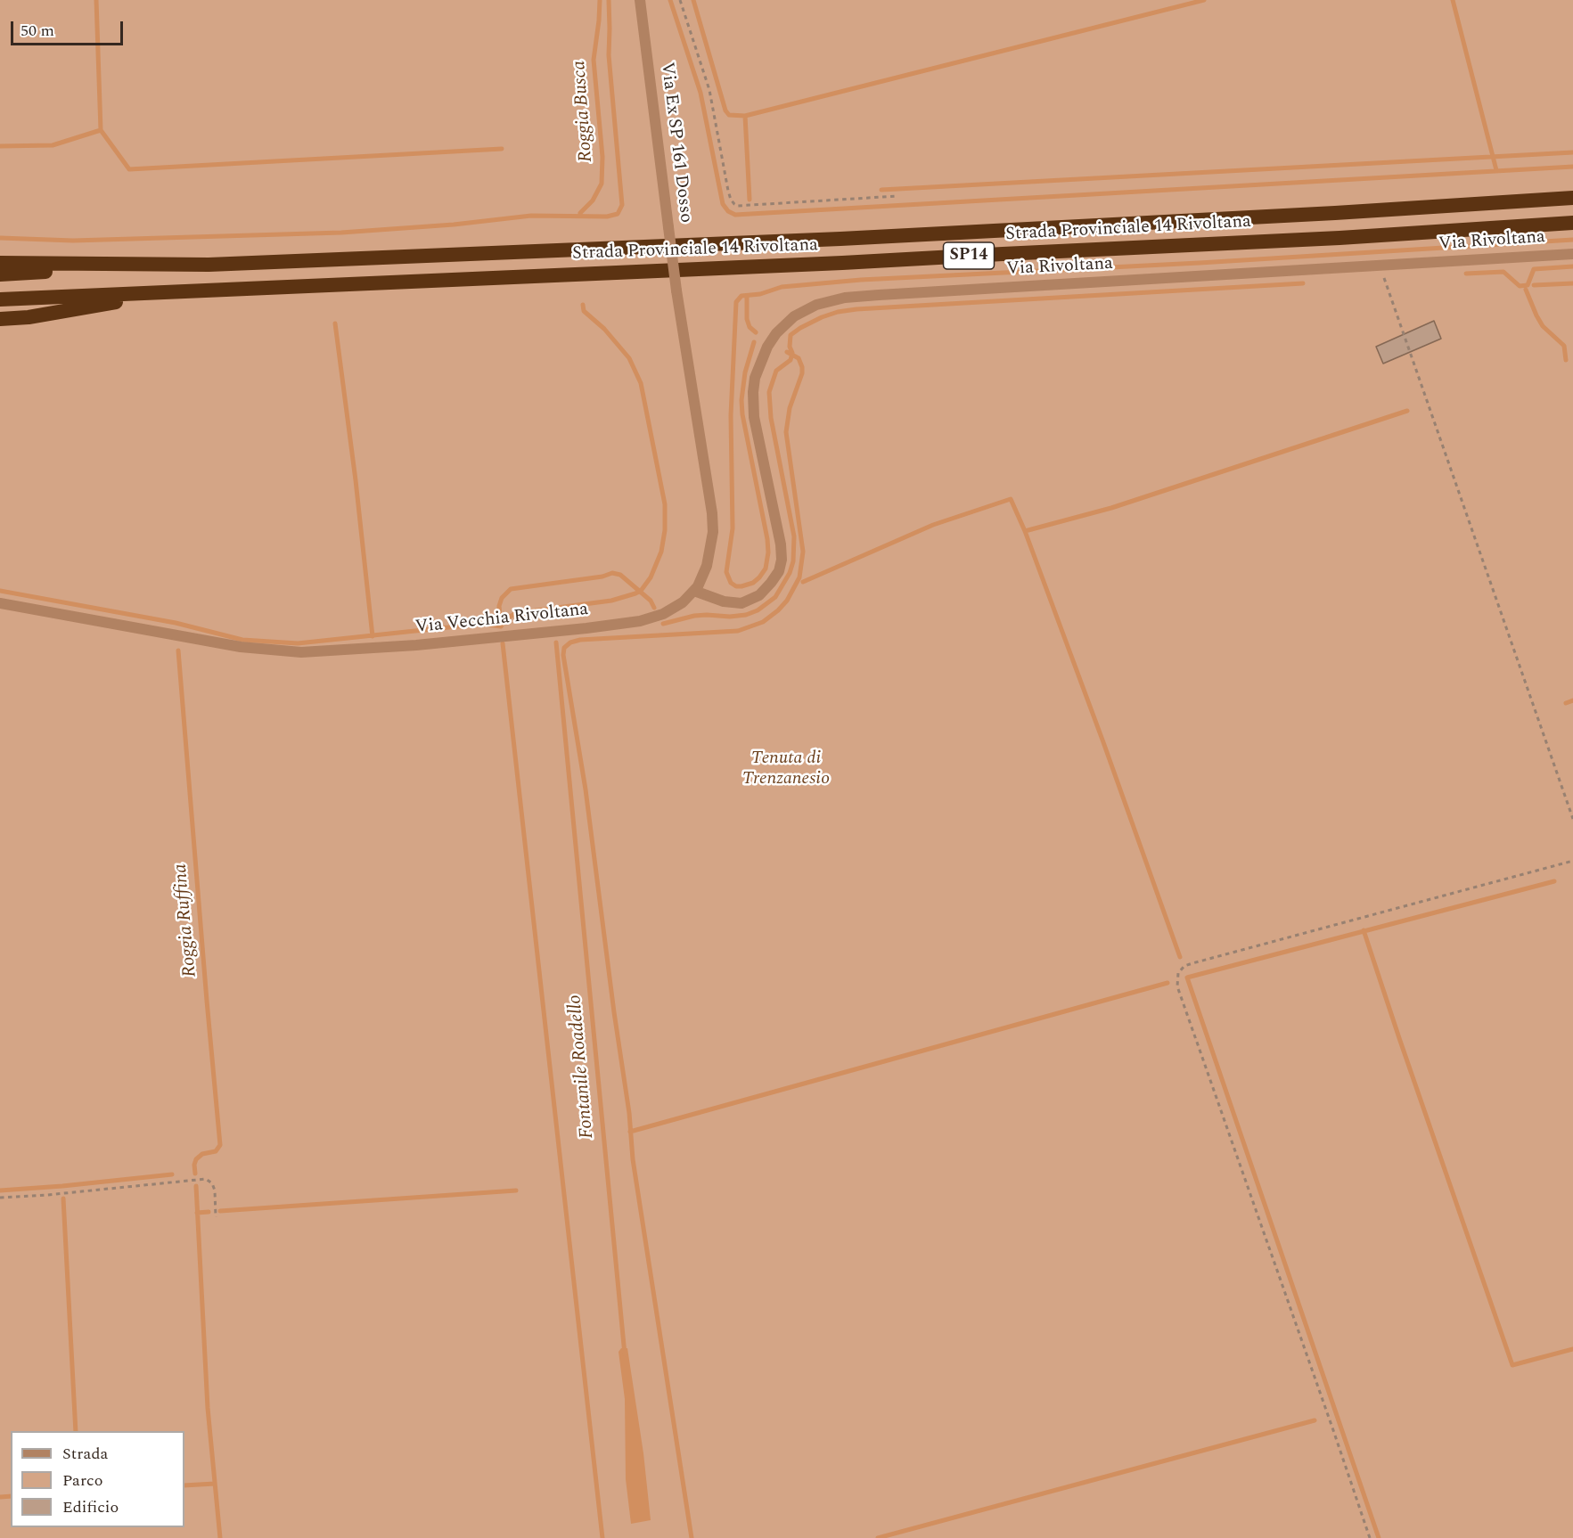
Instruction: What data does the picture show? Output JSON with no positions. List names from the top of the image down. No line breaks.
{"streets":{"highway":["Strada Provinciale 14 Rivoltana","SP14"],"street":["Via Ex SP 161 Dosso","Via Rivoltana","Via Vecchia Rivoltana"]},"crossings":[["Via Ex SP 161 Dosso","Via Vecchia Rivoltana"],["Via Rivoltana","Via Vecchia Rivoltana"]],"water":["Roggia Busca","Roggia Ruffina","Fontanile Roadello"],"parks":["Tenuta di Trenzanesio"],"legend":["Strada","Parco","Edificio"],"scale_bar":"50 m"}
